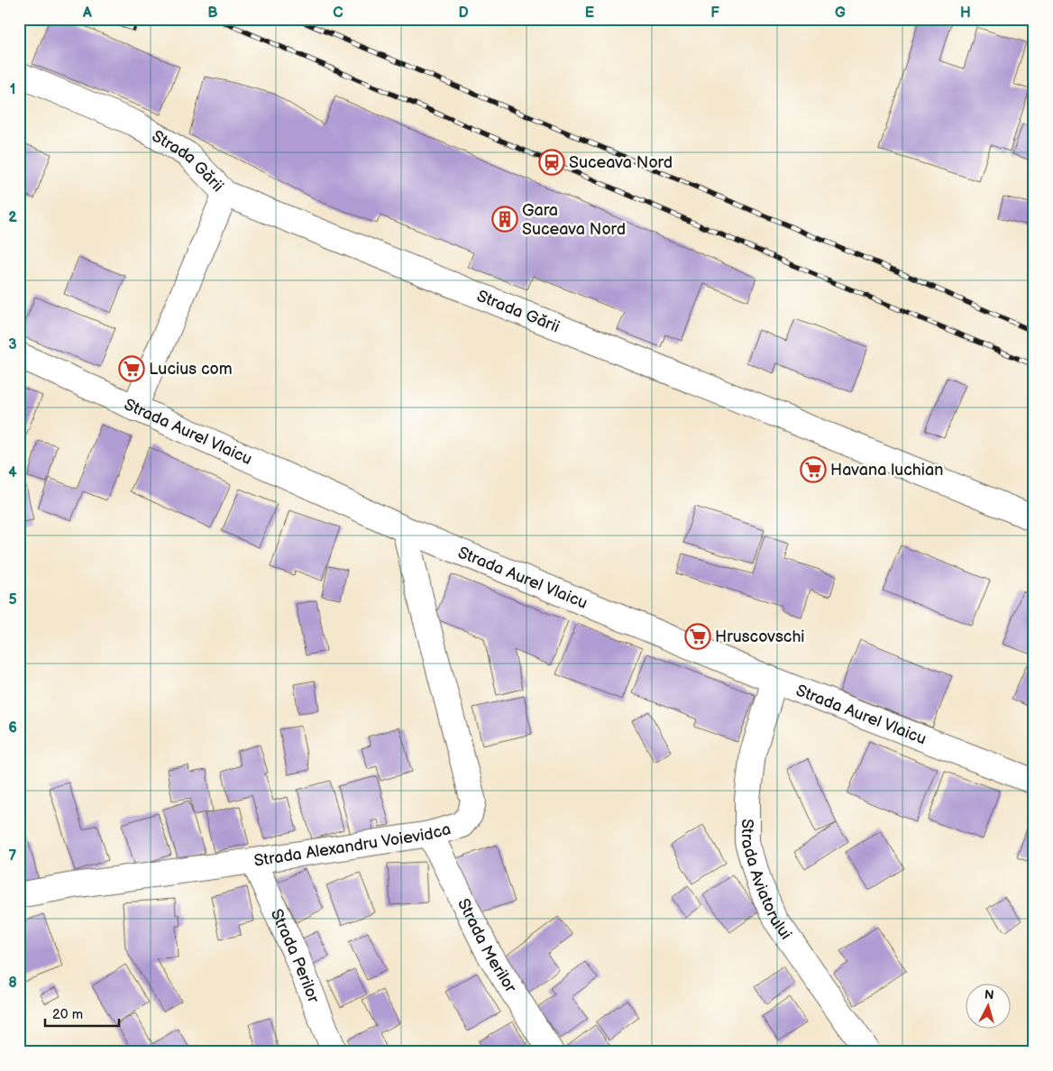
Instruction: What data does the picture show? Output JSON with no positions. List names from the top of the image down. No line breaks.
{"streets":{"street":["Strada Gării","Strada Aurel Vlaicu","Strada Alexandru Voievidca","Strada Aviatorului","Strada Merilor","Strada Perilor"]},"crossings":[["Strada Aurel Vlaicu","Strada Alexandru Voievidca"],["Strada Aurel Vlaicu","Strada Aviatorului"],["Strada Alexandru Voievidca","Strada Merilor"],["Strada Alexandru Voievidca","Strada Perilor"]],"places":{"station":["Suceava Nord"],"building":["Gara Suceava Nord"],"supermarket":["Lucius com","Havana luchian","Hruscovschi"]},"scale_bar":"20 m","north":"top","grid":{"columns":["A","B","C","D","E","F","G","H"],"rows":["1","2","3","4","5","6","7","8"]}}
